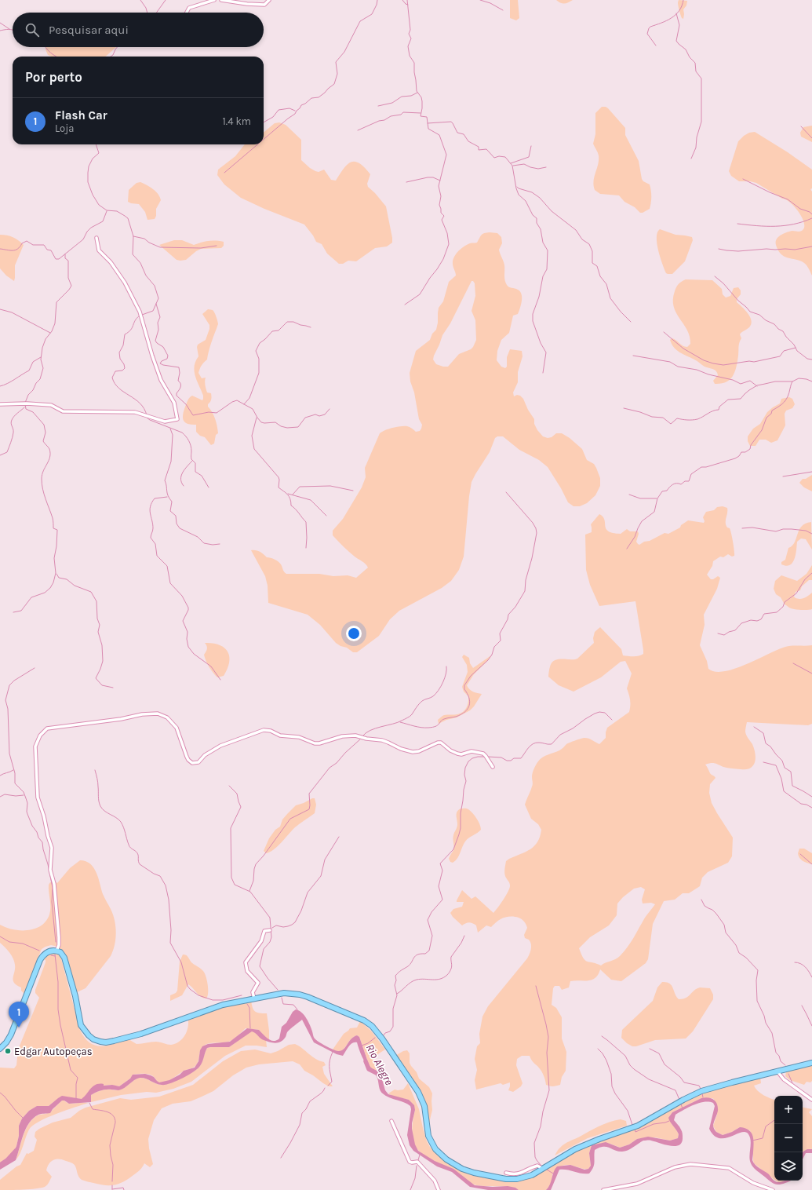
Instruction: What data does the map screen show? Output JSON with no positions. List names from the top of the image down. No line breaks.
{"water":["Rio Alegre"],"places":["Edgar Autopeças"],"page":{"search":"Pesquisar aqui","heading":"Por perto","list":[{"mark":"1","name":"Flash Car","note":"Loja","value":"1.4 km"}],"pins":"1","map_buttons":["+","−"]}}
